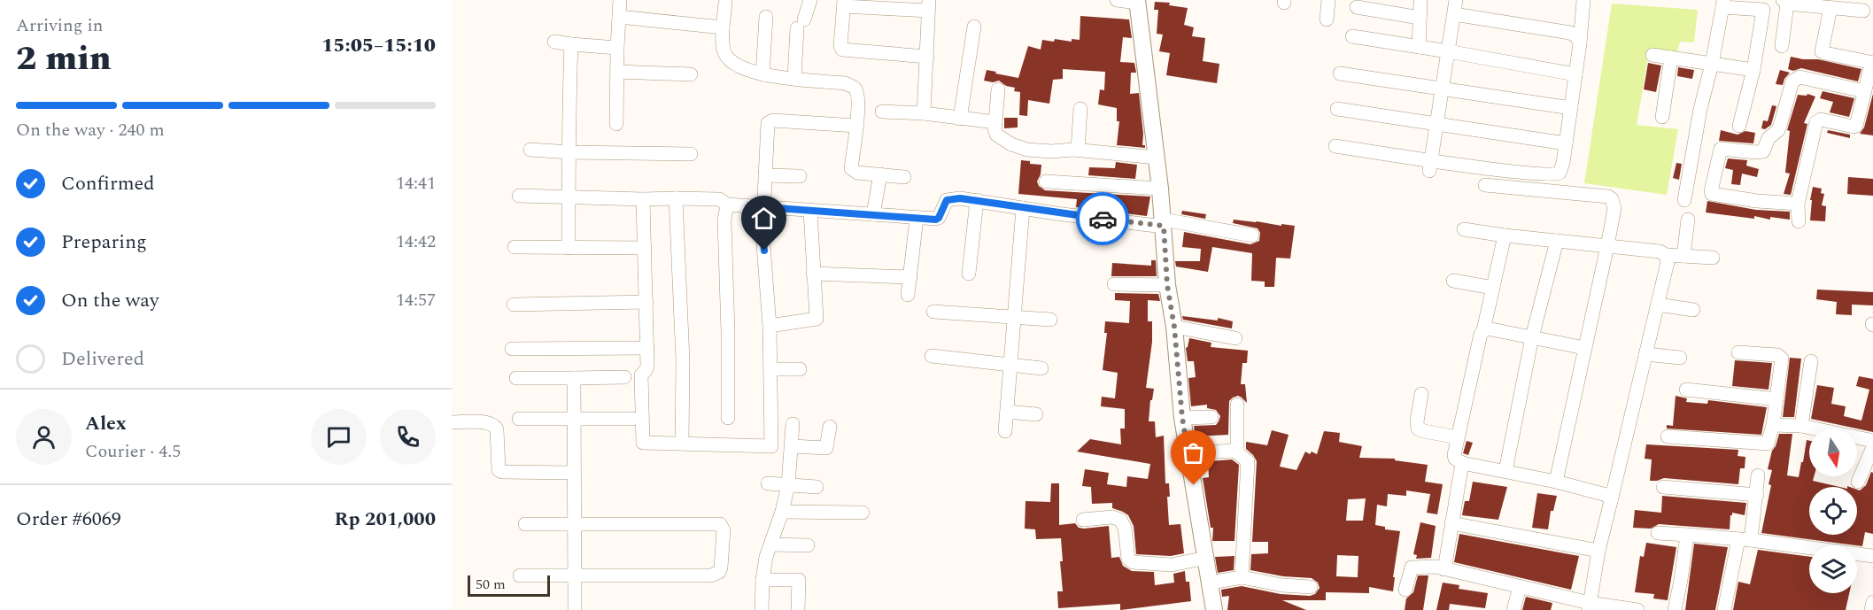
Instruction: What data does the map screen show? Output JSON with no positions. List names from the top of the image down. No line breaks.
{"scale_bar":"50 m","north":"bottom","page":{"heading":["2 min","Arriving in","15:05–15:10"],"panel":["Alex","Courier · 4.5","Order #6069","Rp 201,000"],"bar":"On the way · 240 m","list":[["Confirmed","14:41"],["Preparing","14:42"],["On the way","14:57"],"Delivered"],"scale":"50 m"}}
